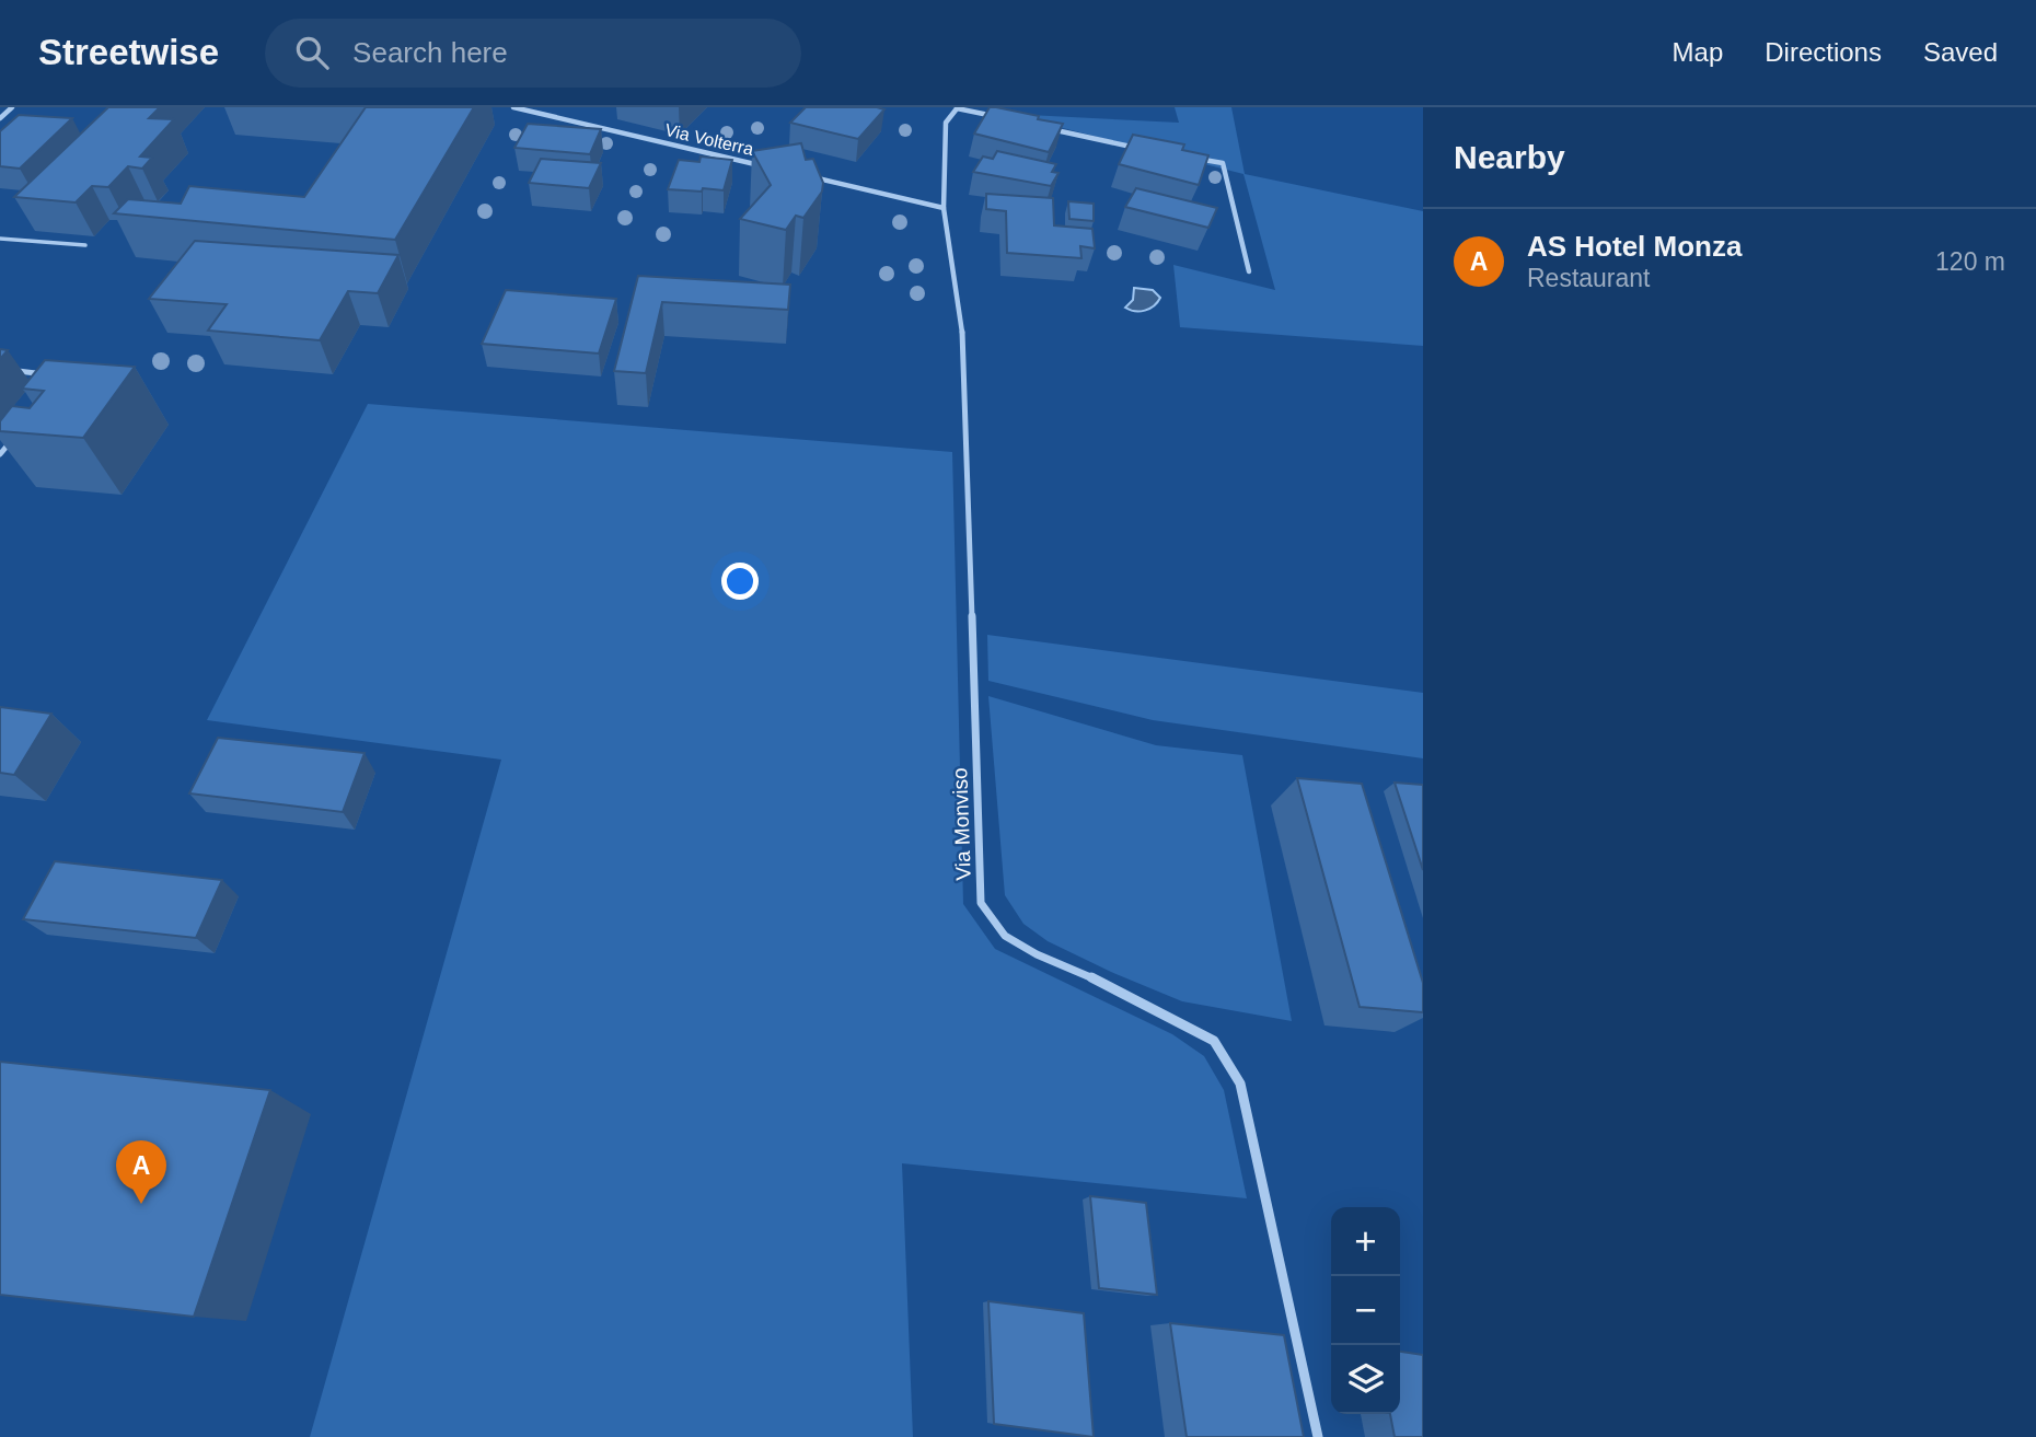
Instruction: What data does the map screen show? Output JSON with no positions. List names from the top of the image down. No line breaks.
{"streets":{"street":["Via Volterra","Via Monviso"]},"page":{"header":"Streetwise","search":"Search here","nav":["Map","Directions","Saved"],"heading":"Nearby","list":[{"mark":"A","name":"AS Hotel Monza","note":"Restaurant","value":"120 m"}],"pins":"A","map_buttons":["+","−"]}}
